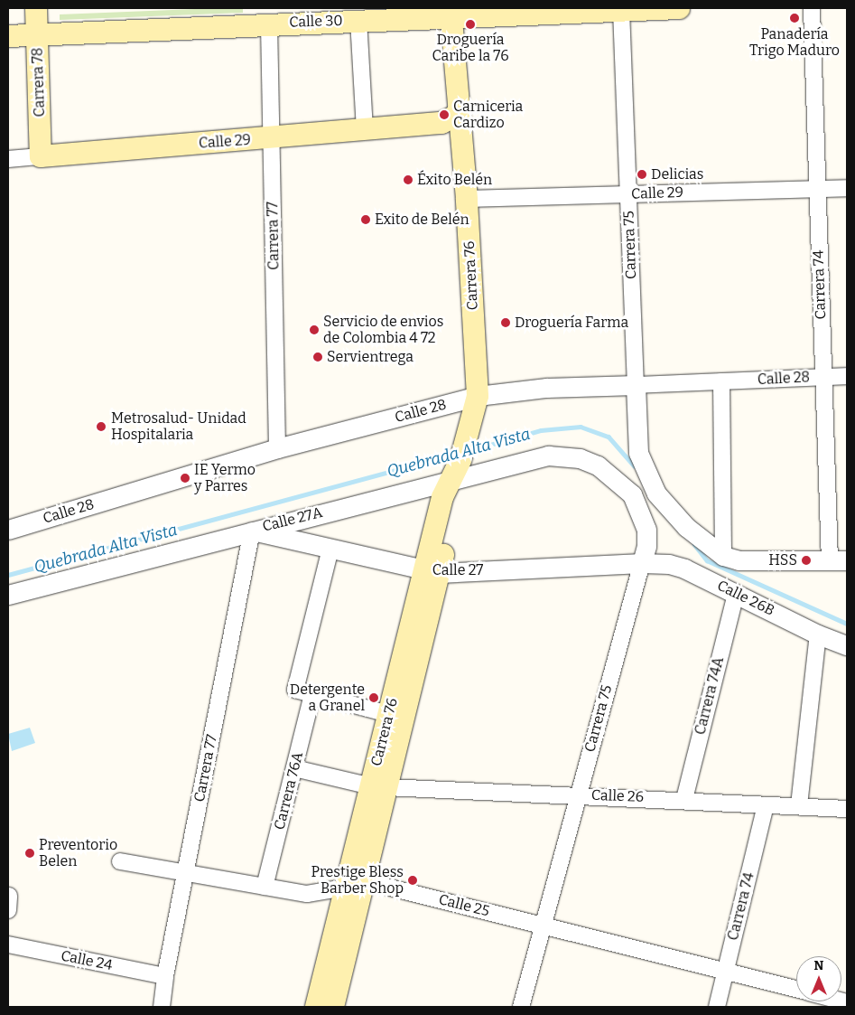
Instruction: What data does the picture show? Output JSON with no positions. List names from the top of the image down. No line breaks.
{"streets":{"main road":["Calle 30","Carrera 78","Calle 29","Carrera 76"],"street":["Carrera 77","Carrera 75","Carrera 74","Calle 28","Calle 27A","Calle 27","Calle 26B","Carrera 74A","Carrera 76A","Calle 26","Calle 25","Calle 24"]},"crossings":[["Calle 30","Carrera 78"],["Calle 30","Carrera 77"],["Calle 30","Carrera 75"],["Calle 30","Carrera 76"],["Carrera 78","Calle 29"],["Calle 29","Carrera 77"],["Calle 29","Carrera 75"],["Calle 29","Carrera 76"],["Calle 29","Carrera 74"],["Carrera 77","Calle 28"],["Carrera 77","Calle 27A"],["Carrera 77","Calle 27"],["Carrera 77","Calle 25"],["Carrera 77","Calle 24"],["Carrera 75","Calle 28"],["Carrera 75","Calle 27A"],["Carrera 75","Calle 27"],["Carrera 75","Calle 26B"],["Carrera 75","Calle 26"],["Carrera 75","Calle 25"],["Carrera 76","Calle 28"],["Carrera 76","Calle 27A"],["Carrera 76","Calle 27"],["Carrera 76","Calle 26"],["Carrera 76","Calle 25"],["Carrera 74","Calle 28"],["Carrera 74","Calle 26"],["Carrera 74","Calle 25"],["Calle 27A","Calle 27"],["Calle 27","Calle 26B"],["Calle 27","Carrera 76A"],["Calle 26B","Carrera 74A"],["Carrera 74A","Calle 26"],["Carrera 76A","Calle 26"],["Carrera 76A","Calle 25"]],"water":["Quebrada Alta Vista"],"places":["Panadería Trigo Maduro","Droguería Caribe la 76","Carniceria Cardizo","Delicias","Éxito Belén","Exito de Belén","Droguería Farma","Servicio de envios de Colombia 4 72","Servientrega","Metrosalud- Unidad Hospitalaria","IE Yermo y Parres","HSS","Detergente a Granel","Preventorio Belen","Prestige Bless Barber Shop"],"north":"top"}
